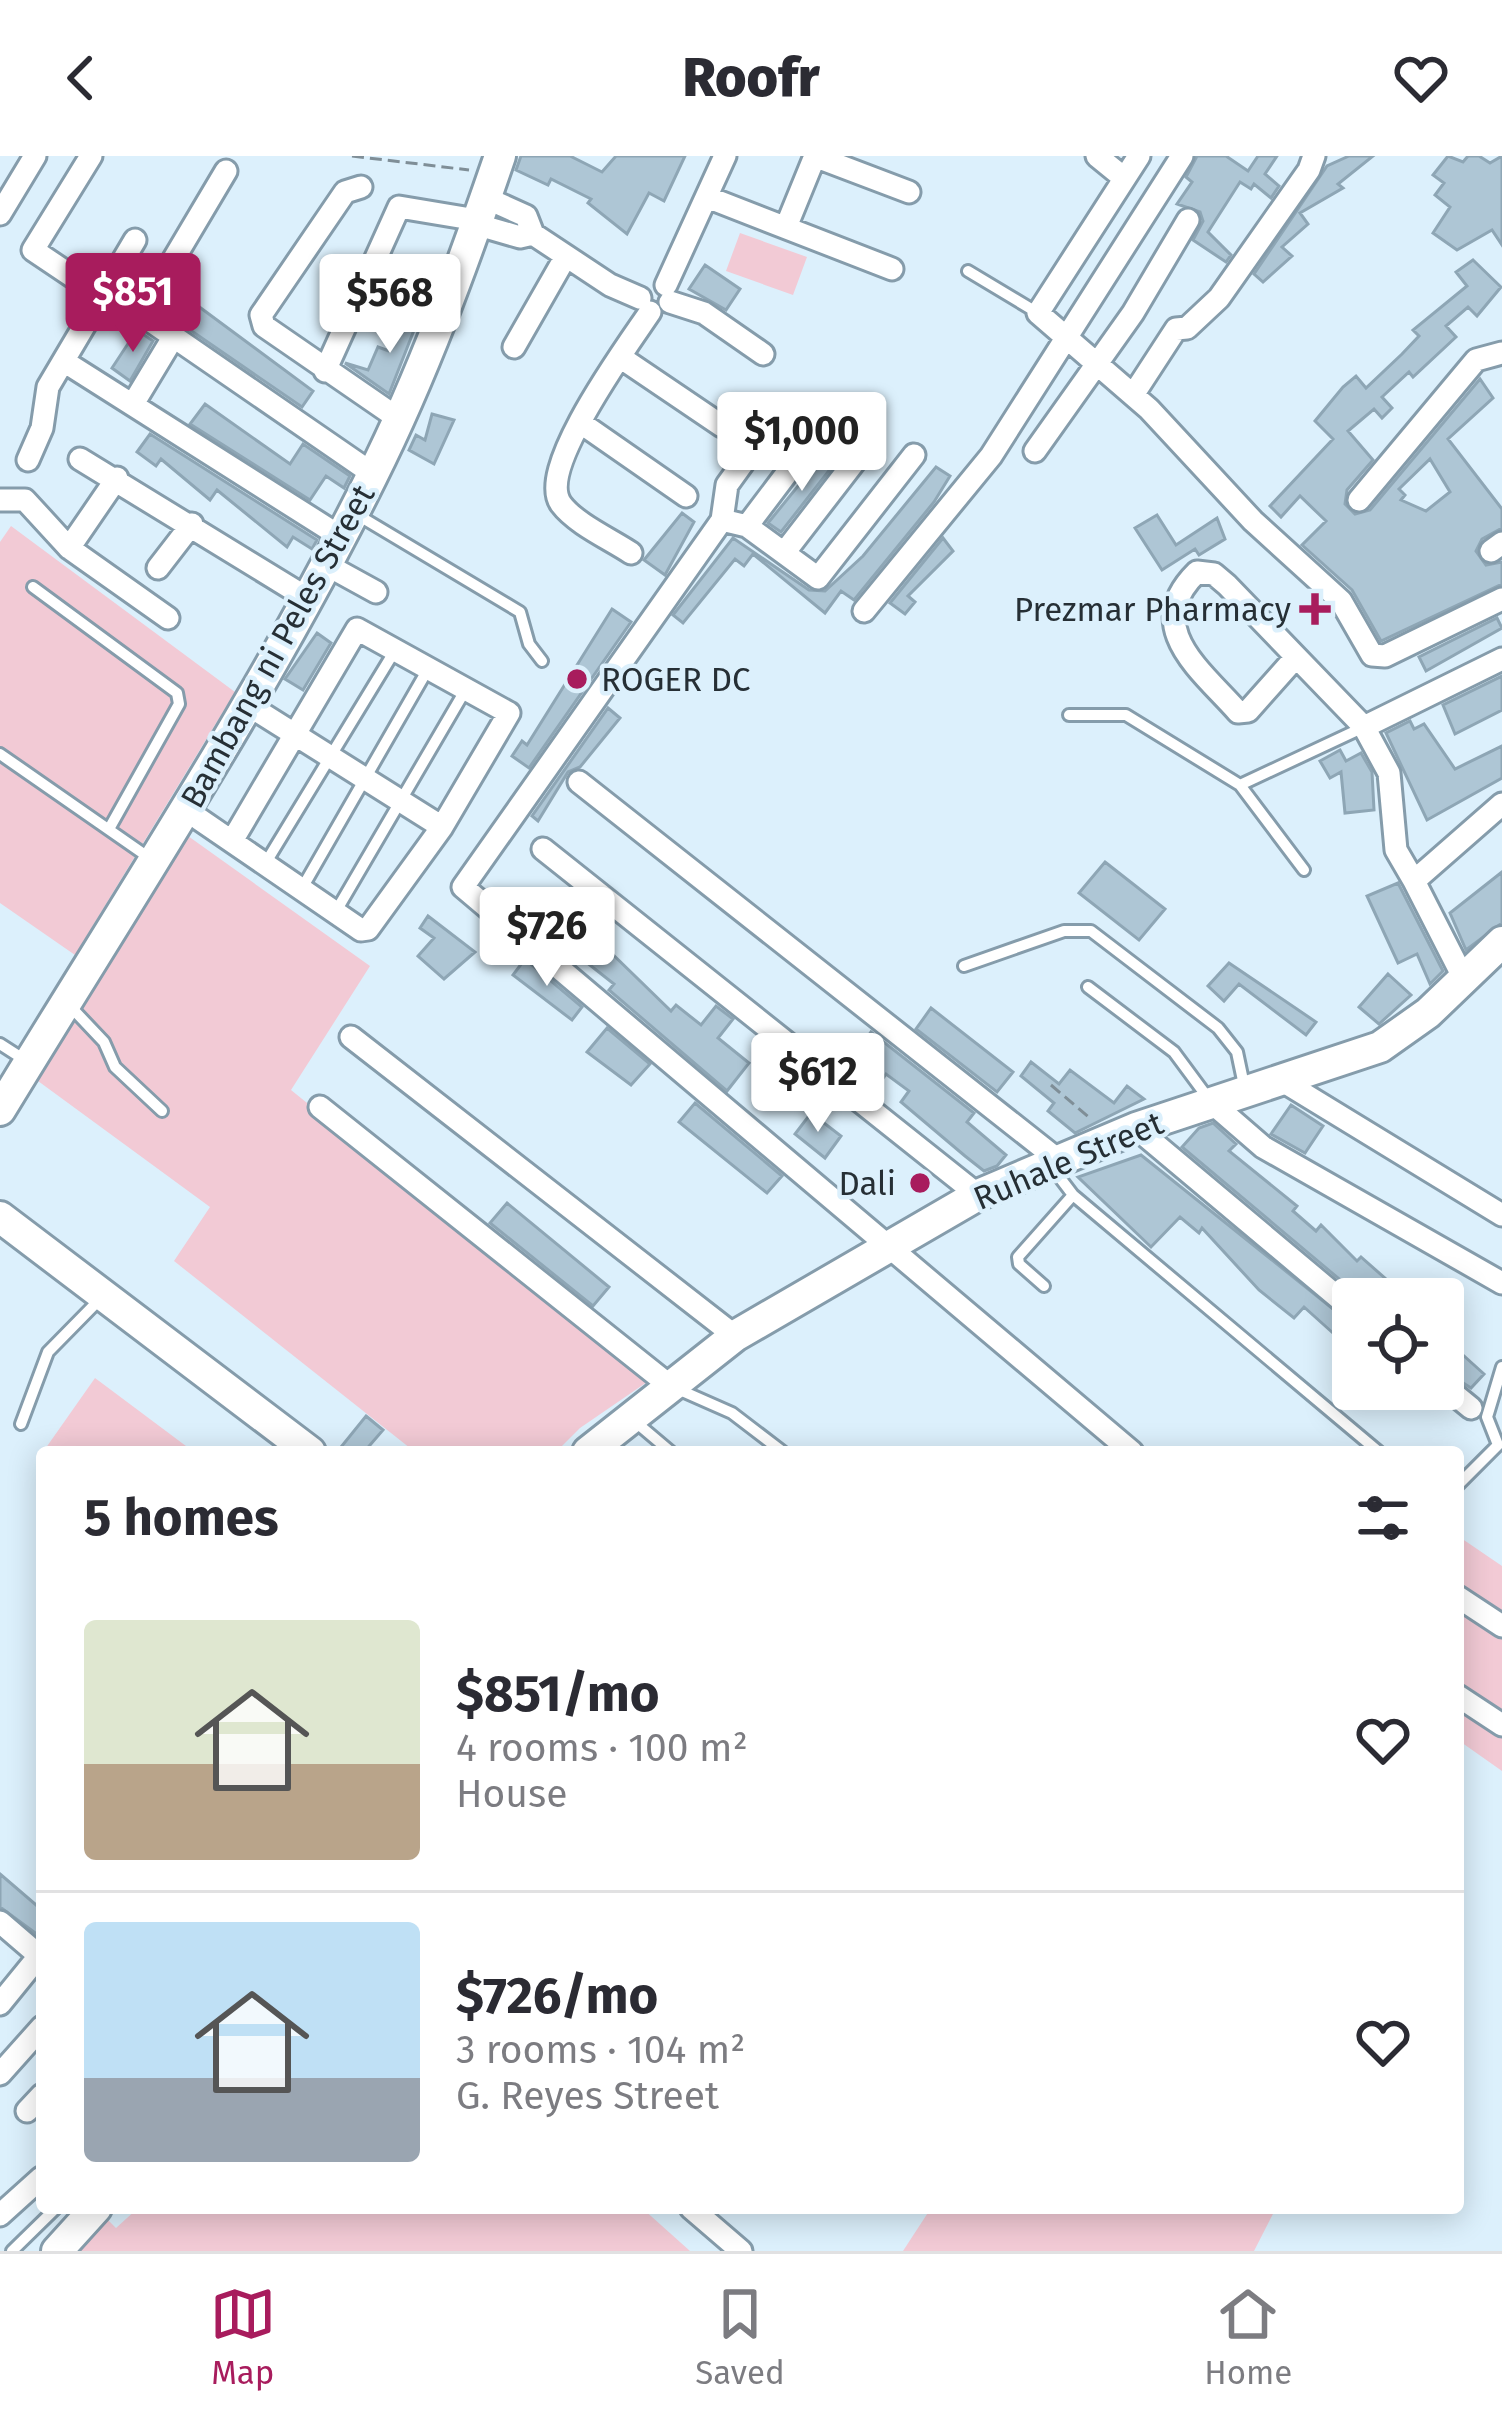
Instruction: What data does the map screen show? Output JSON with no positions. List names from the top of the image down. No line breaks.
{"streets":{"street":["Bambang ni Peles Street","Ruhale Street"]},"places":{"health":["Prezmar Pharmacy"],"other":["ROGER DC","Dali"]},"page":{"header":"Roofr","price":["$851","$568","$1,000","$726","$612"],"heading":"5 homes","list":[{"name":"$851/mo","note":"4 rooms · 100 m² · House"},{"name":"$726/mo","note":"3 rooms · 104 m² · G. Reyes Street"}],"tabs":["Map","Saved","Home"]}}
